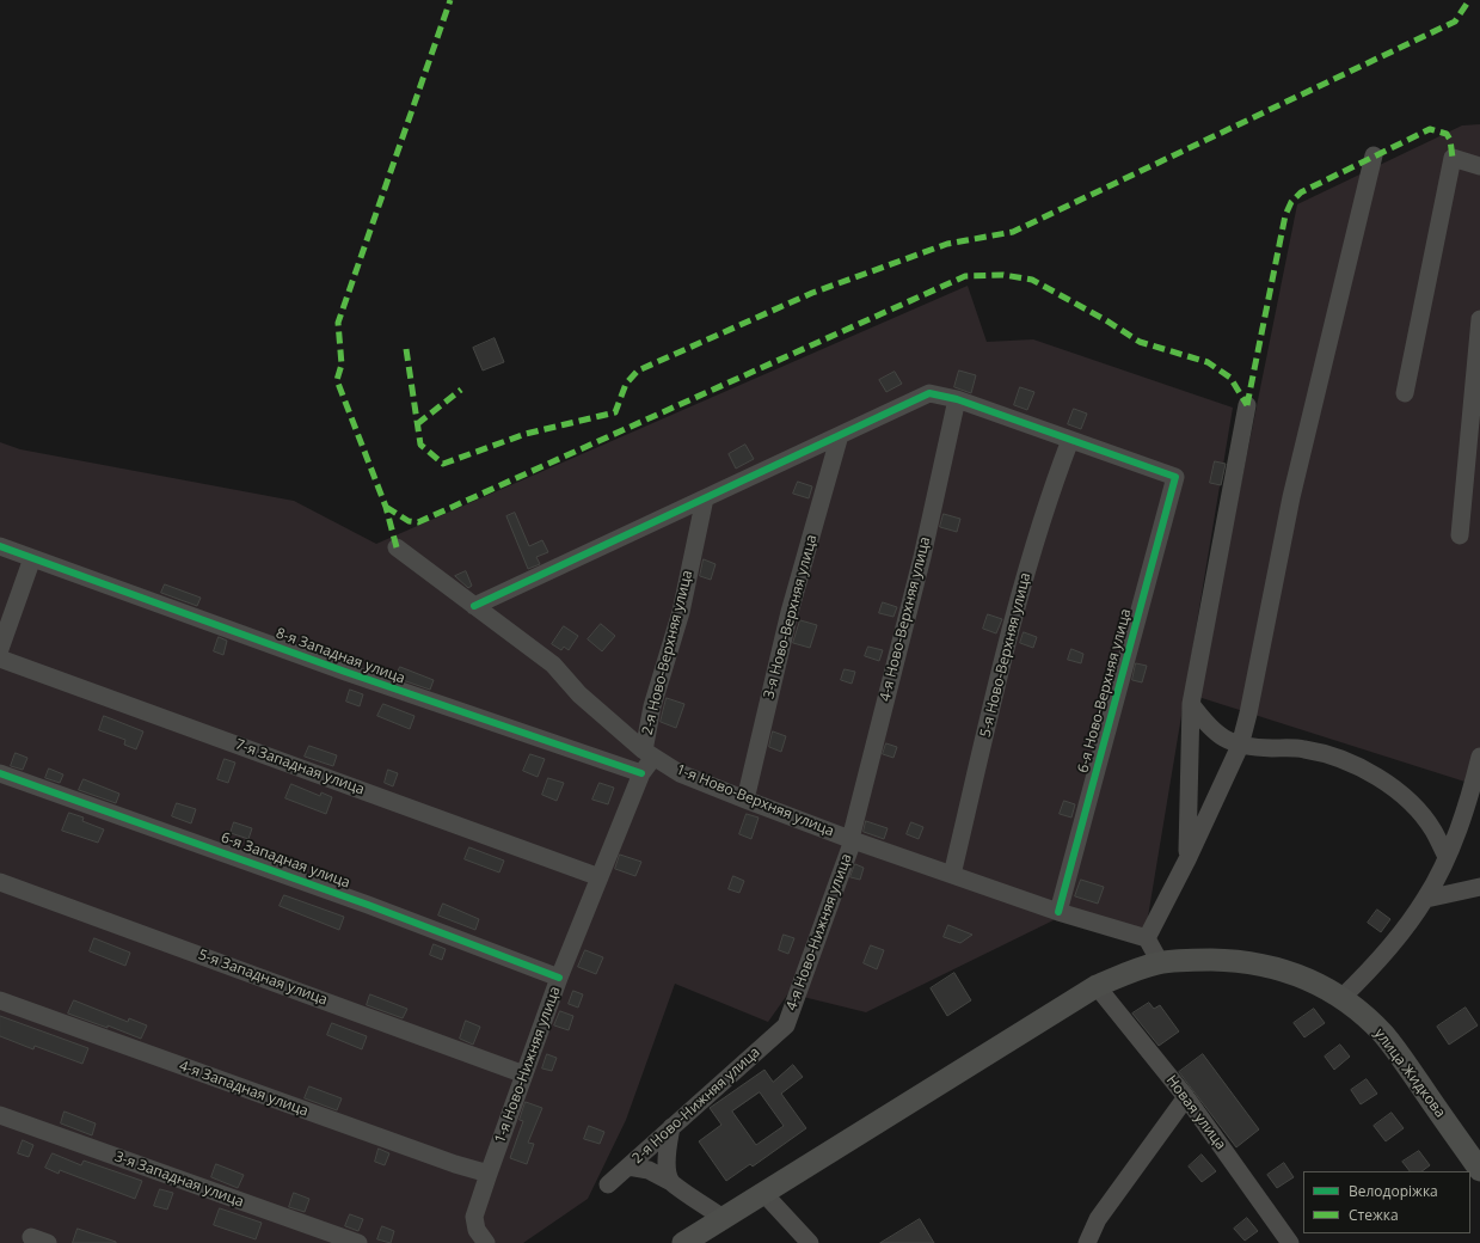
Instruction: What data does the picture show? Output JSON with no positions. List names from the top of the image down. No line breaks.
{"streets":{"main road":["улица Жидкова"],"street":["3-я Ново-Верхняя улица","4-я Ново-Верхняя улица","2-я Ново-Верхняя улица","5-я Ново-Верхняя улица","8-я Западная улица","6-я Ново-Верхняя улица","7-я Западная улица","1-я Ново-Верхняя улица","6-я Западная улица","4-я Ново-Нижняя улица","5-я Западная улица","1-я Ново-Нижняя улица","4-я Западная улица","2-я Ново-Нижняя улица","Новая улица","3-я Западная улица"]},"crossings":[["3-я Ново-Верхняя улица","1-я Ново-Верхняя улица"],["4-я Ново-Верхняя улица","1-я Ново-Верхняя улица"],["4-я Ново-Верхняя улица","4-я Ново-Нижняя улица"],["2-я Ново-Верхняя улица","1-я Ново-Верхняя улица"],["2-я Ново-Верхняя улица","1-я Ново-Нижняя улица"],["5-я Ново-Верхняя улица","6-я Ново-Верхняя улица"],["5-я Ново-Верхняя улица","1-я Ново-Верхняя улица"],["8-я Западная улица","1-я Ново-Нижняя улица"],["6-я Ново-Верхняя улица","1-я Ново-Верхняя улица"],["7-я Западная улица","1-я Ново-Нижняя улица"],["1-я Ново-Верхняя улица","4-я Ново-Нижняя улица"],["1-я Ново-Верхняя улица","1-я Ново-Нижняя улица"],["6-я Западная улица","1-я Ново-Нижняя улица"],["4-я Ново-Нижняя улица","2-я Ново-Нижняя улица"],["5-я Западная улица","1-я Ново-Нижняя улица"],["1-я Ново-Нижняя улица","4-я Западная улица"],["улица Жидкова","Новая улица"]],"legend":["Велодоріжка","Стежка"]}
